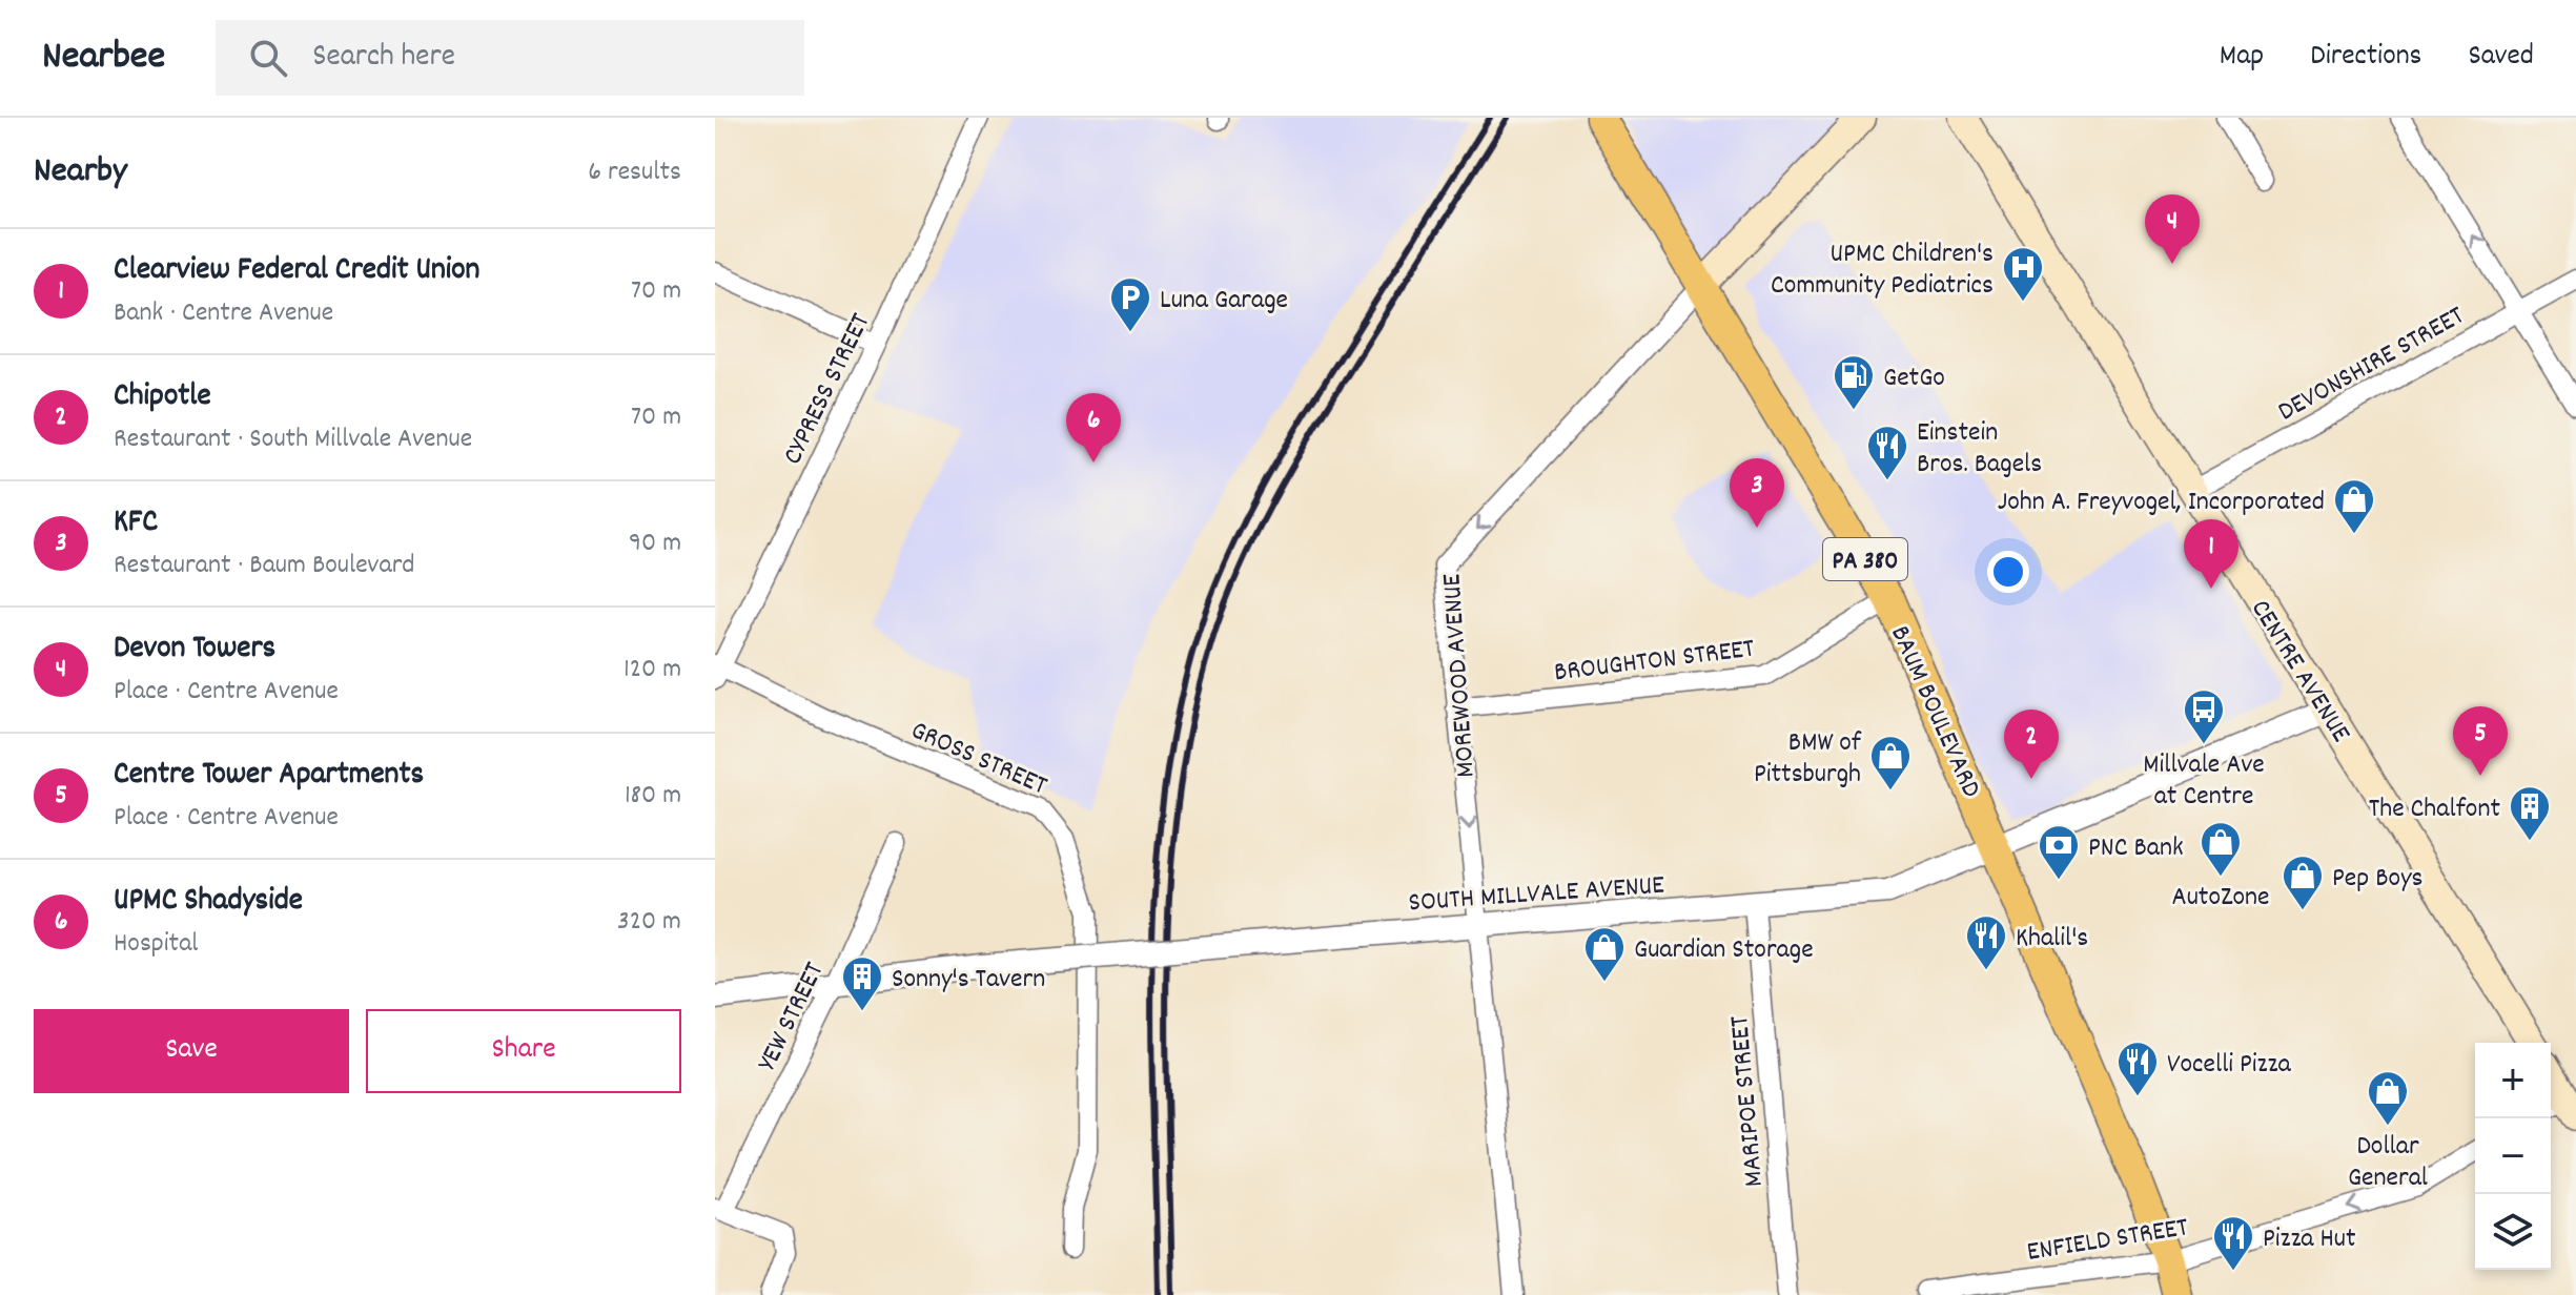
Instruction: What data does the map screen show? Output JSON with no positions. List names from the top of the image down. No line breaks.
{"streets":{"main road":["PA 380","CENTRE AVENUE","MOREWOOD AVENUE","BAUM BOULEVARD"],"street":["DEVONSHIRE STREET","CYPRESS STREET","BROUGHTON STREET","GROSS STREET","SOUTH MILLVALE AVENUE","YEW STREET","MARIPOE STREET","ENFIELD STREET"]},"crossings":[["DEVONSHIRE STREET","CENTRE AVENUE"],["CYPRESS STREET","GROSS STREET"],["BROUGHTON STREET","MOREWOOD AVENUE"],["BROUGHTON STREET","BAUM BOULEVARD"],["CENTRE AVENUE","SOUTH MILLVALE AVENUE"],["MOREWOOD AVENUE","BAUM BOULEVARD"],["MOREWOOD AVENUE","SOUTH MILLVALE AVENUE"],["BAUM BOULEVARD","SOUTH MILLVALE AVENUE"],["BAUM BOULEVARD","ENFIELD STREET"],["SOUTH MILLVALE AVENUE","YEW STREET"],["SOUTH MILLVALE AVENUE","MARIPOE STREET"]],"one_way":["MOREWOOD AVENUE","ENFIELD STREET"],"places":{"hospital":["UPMC Children's Community Pediatrics"],"parking":["Luna Garage"],"fuel station":["GetGo"],"restaurant":["Einstein Bros. Bagels","Khalil's","Vocelli Pizza","Pizza Hut"],"shop":["John A. Freyvogel, Incorporated","BMW of Pittsburgh","AutoZone","Pep Boys","Guardian Storage","Dollar General"],"bus stop":["Millvale Ave at Centre"],"building":["The Chalfont","Sonny's Tavern"],"bank":["PNC Bank"]},"page":{"header":"Nearbee","search":"Search here","nav":["Map","Directions","Saved"],"heading":["Nearby","6 results"],"pins":["4","6","3","1","5","2"],"list":[{"mark":"1","name":"Clearview Federal Credit Union","note":"Bank · Centre Avenue","value":"70 m"},{"mark":"2","name":"Chipotle","note":"Restaurant · South Millvale Avenue","value":"70 m"},{"mark":"3","name":"KFC","note":"Restaurant · Baum Boulevard","value":"90 m"},{"mark":"4","name":"Devon Towers","note":"Place · Centre Avenue","value":"120 m"},{"mark":"5","name":"Centre Tower Apartments","note":"Place · Centre Avenue","value":"180 m"},{"mark":"6","name":"UPMC Shadyside","note":"Hospital","value":"320 m"}],"buttons":["Save","Share"],"map_buttons":["+","−"]}}
